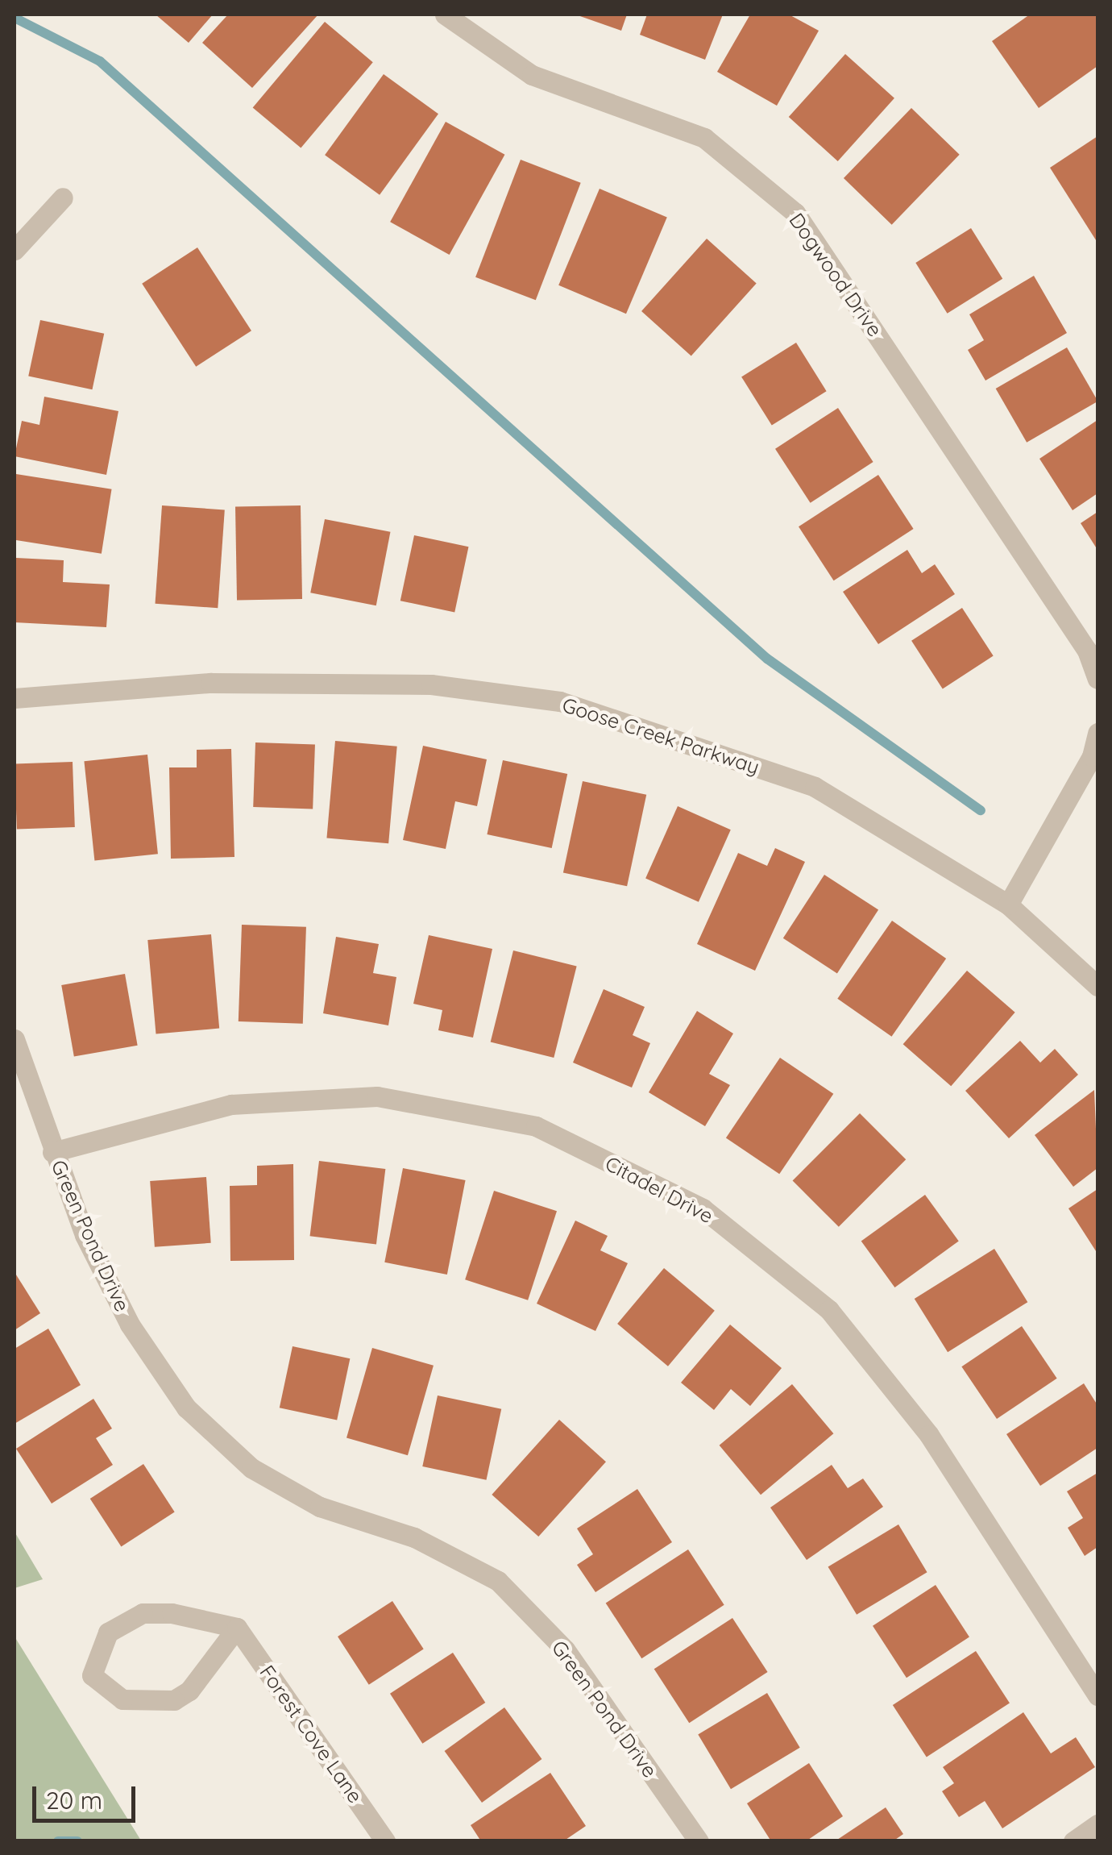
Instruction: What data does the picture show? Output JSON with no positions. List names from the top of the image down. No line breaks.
{"streets":{"street":["Dogwood Drive","Goose Creek Parkway","Citadel Drive","Green Pond Drive","Forest Cove Lane"]},"crossings":[["Citadel Drive","Green Pond Drive"]],"scale_bar":"20 m"}
